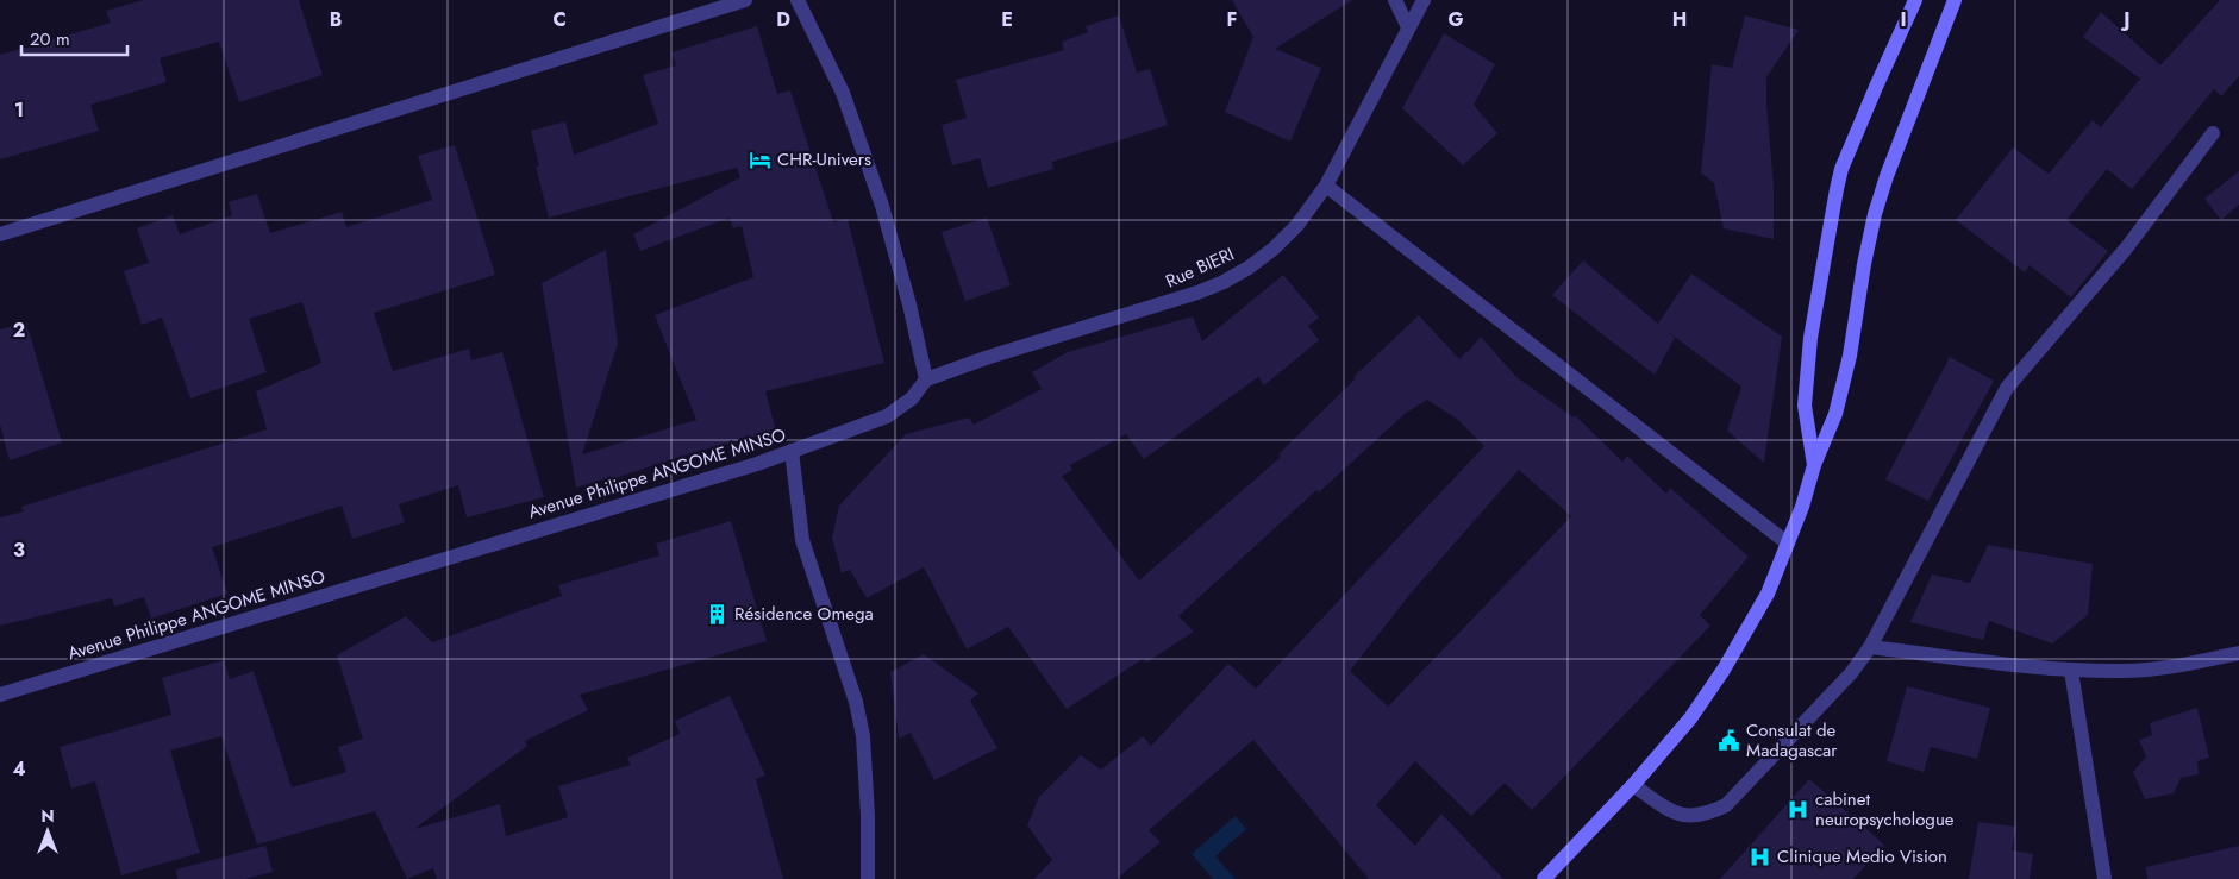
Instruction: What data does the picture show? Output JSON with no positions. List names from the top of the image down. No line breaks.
{"streets":{"street":["Rue BIERI","Avenue Philippe ANGOME MINSO"]},"crossings":[["Rue BIERI","Avenue Philippe ANGOME MINSO"]],"places":{"hotel":["CHR-Univers"],"building":["Résidence Omega"],"public building":["Consulat de Madagascar"],"hospital":["cabinet neuropsychologue","Clinique Medio Vision"]},"scale_bar":"20 m","north":"top","grid":{"columns":["B","C","D","E","F","G","H","I","J"],"rows":["1","2","3","4"]}}
